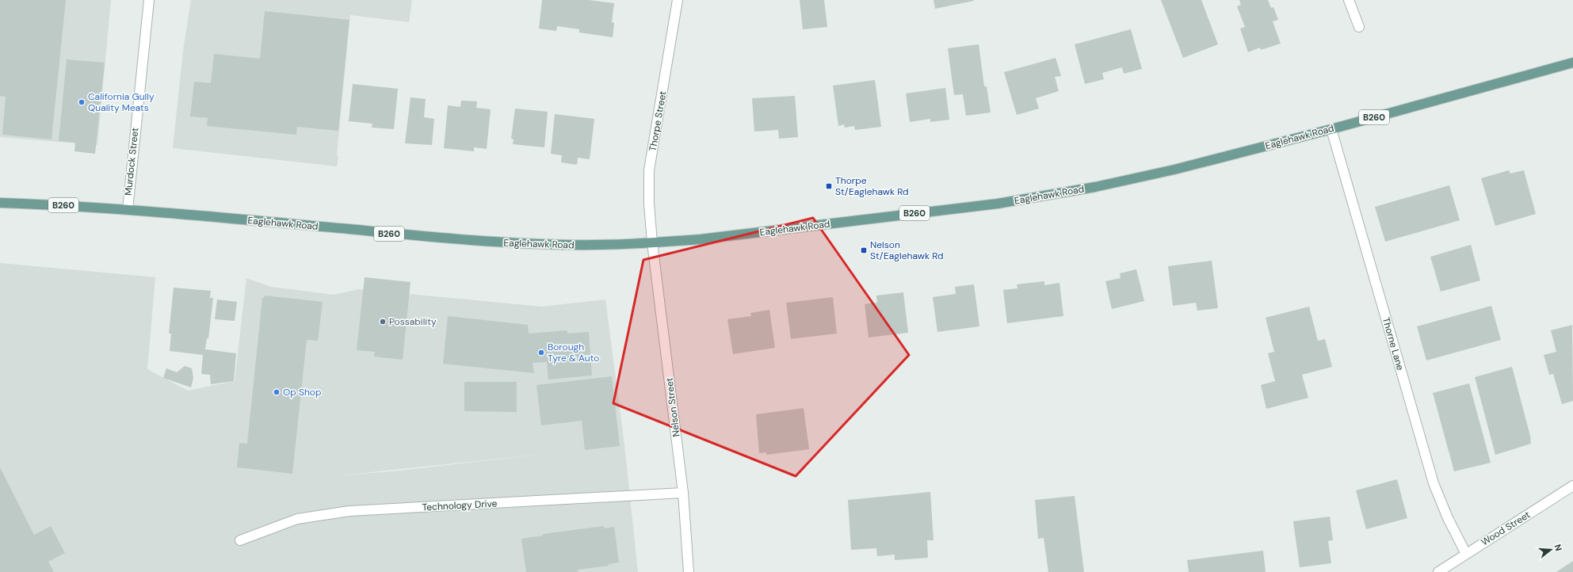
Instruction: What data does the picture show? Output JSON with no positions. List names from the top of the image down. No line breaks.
{"streets":{"main road":["B260","Eaglehawk Road"],"street":["Thorpe Street","Murdock Street","Thorne Lane","Nelson Street","Technology Drive","Wood Street"]},"crossings":[["Thorpe Street","Eaglehawk Road"],["Thorpe Street","Nelson Street"],["Eaglehawk Road","Murdock Street"],["Eaglehawk Road","Thorne Lane"],["Eaglehawk Road","Nelson Street"],["Thorne Lane","Wood Street"],["Nelson Street","Technology Drive"]],"places":{"other":["California Gully Quality Meats","Possability","Borough Tyre & Auto","Op Shop"],"transit":["Thorpe St/Eaglehawk Rd","Nelson St/Eaglehawk Rd"]},"north":"right"}
